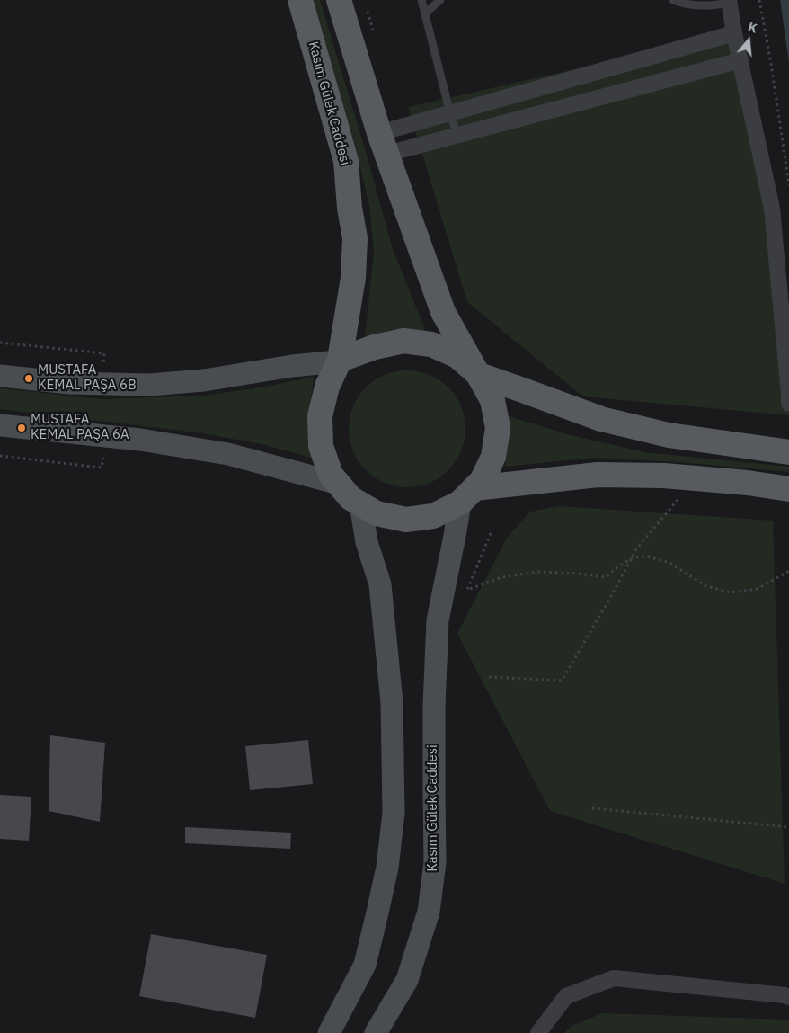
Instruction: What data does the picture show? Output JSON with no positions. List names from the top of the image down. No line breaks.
{"streets":{"main road":["Kasım Gülek Caddesi"]},"places":["MUSTAFA KEMAL PAŞA 6B","MUSTAFA KEMAL PAŞA 6A"],"north":"top"}
